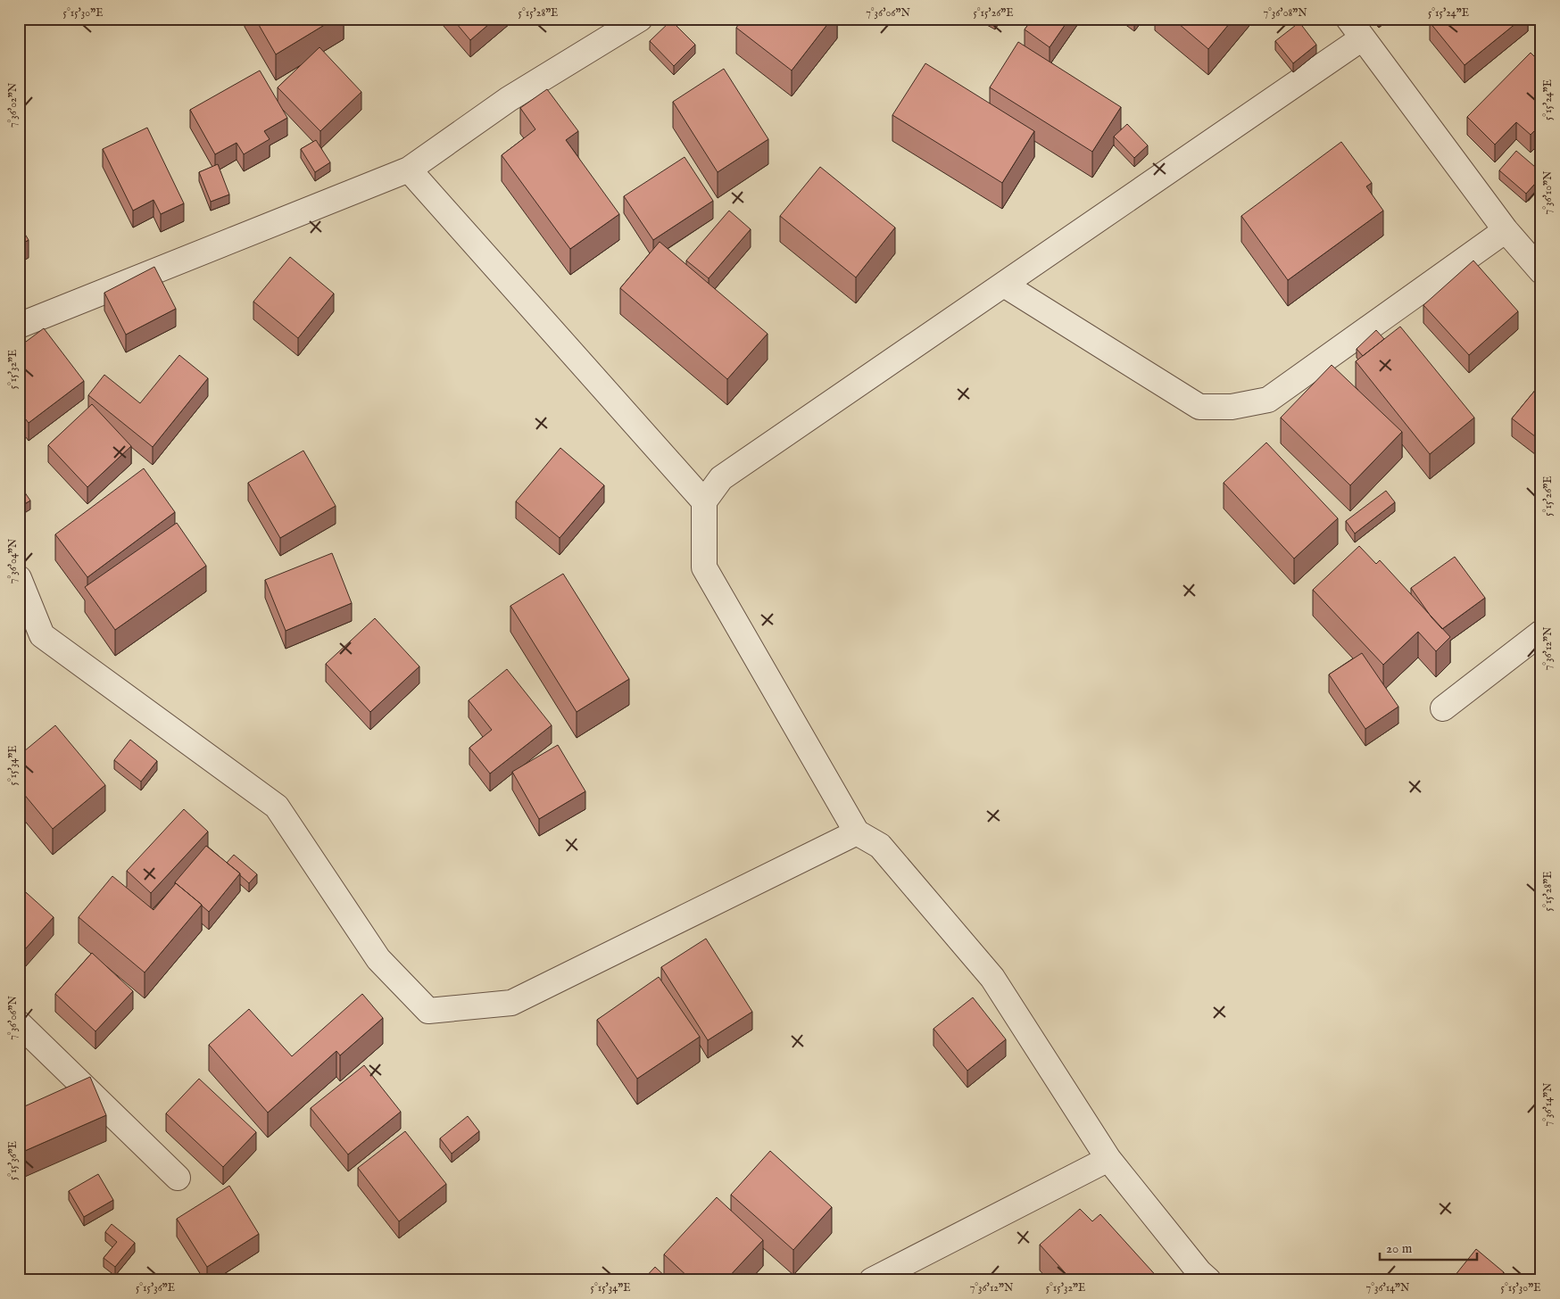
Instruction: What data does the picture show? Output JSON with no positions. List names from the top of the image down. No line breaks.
{"scale_bar":"20 m","coordinates":["5°15'30\"E","5°15'28\"E","7°36'06\"N","5°15'26\"E","7°36'08\"N","5°15'24\"E","7°36'02\"N","7°36'10\"N","5°15'32\"E","7°36'04\"N","7°36'12\"N","5°15'34\"E","7°36'14\"N","5°15'36\"E"]}
